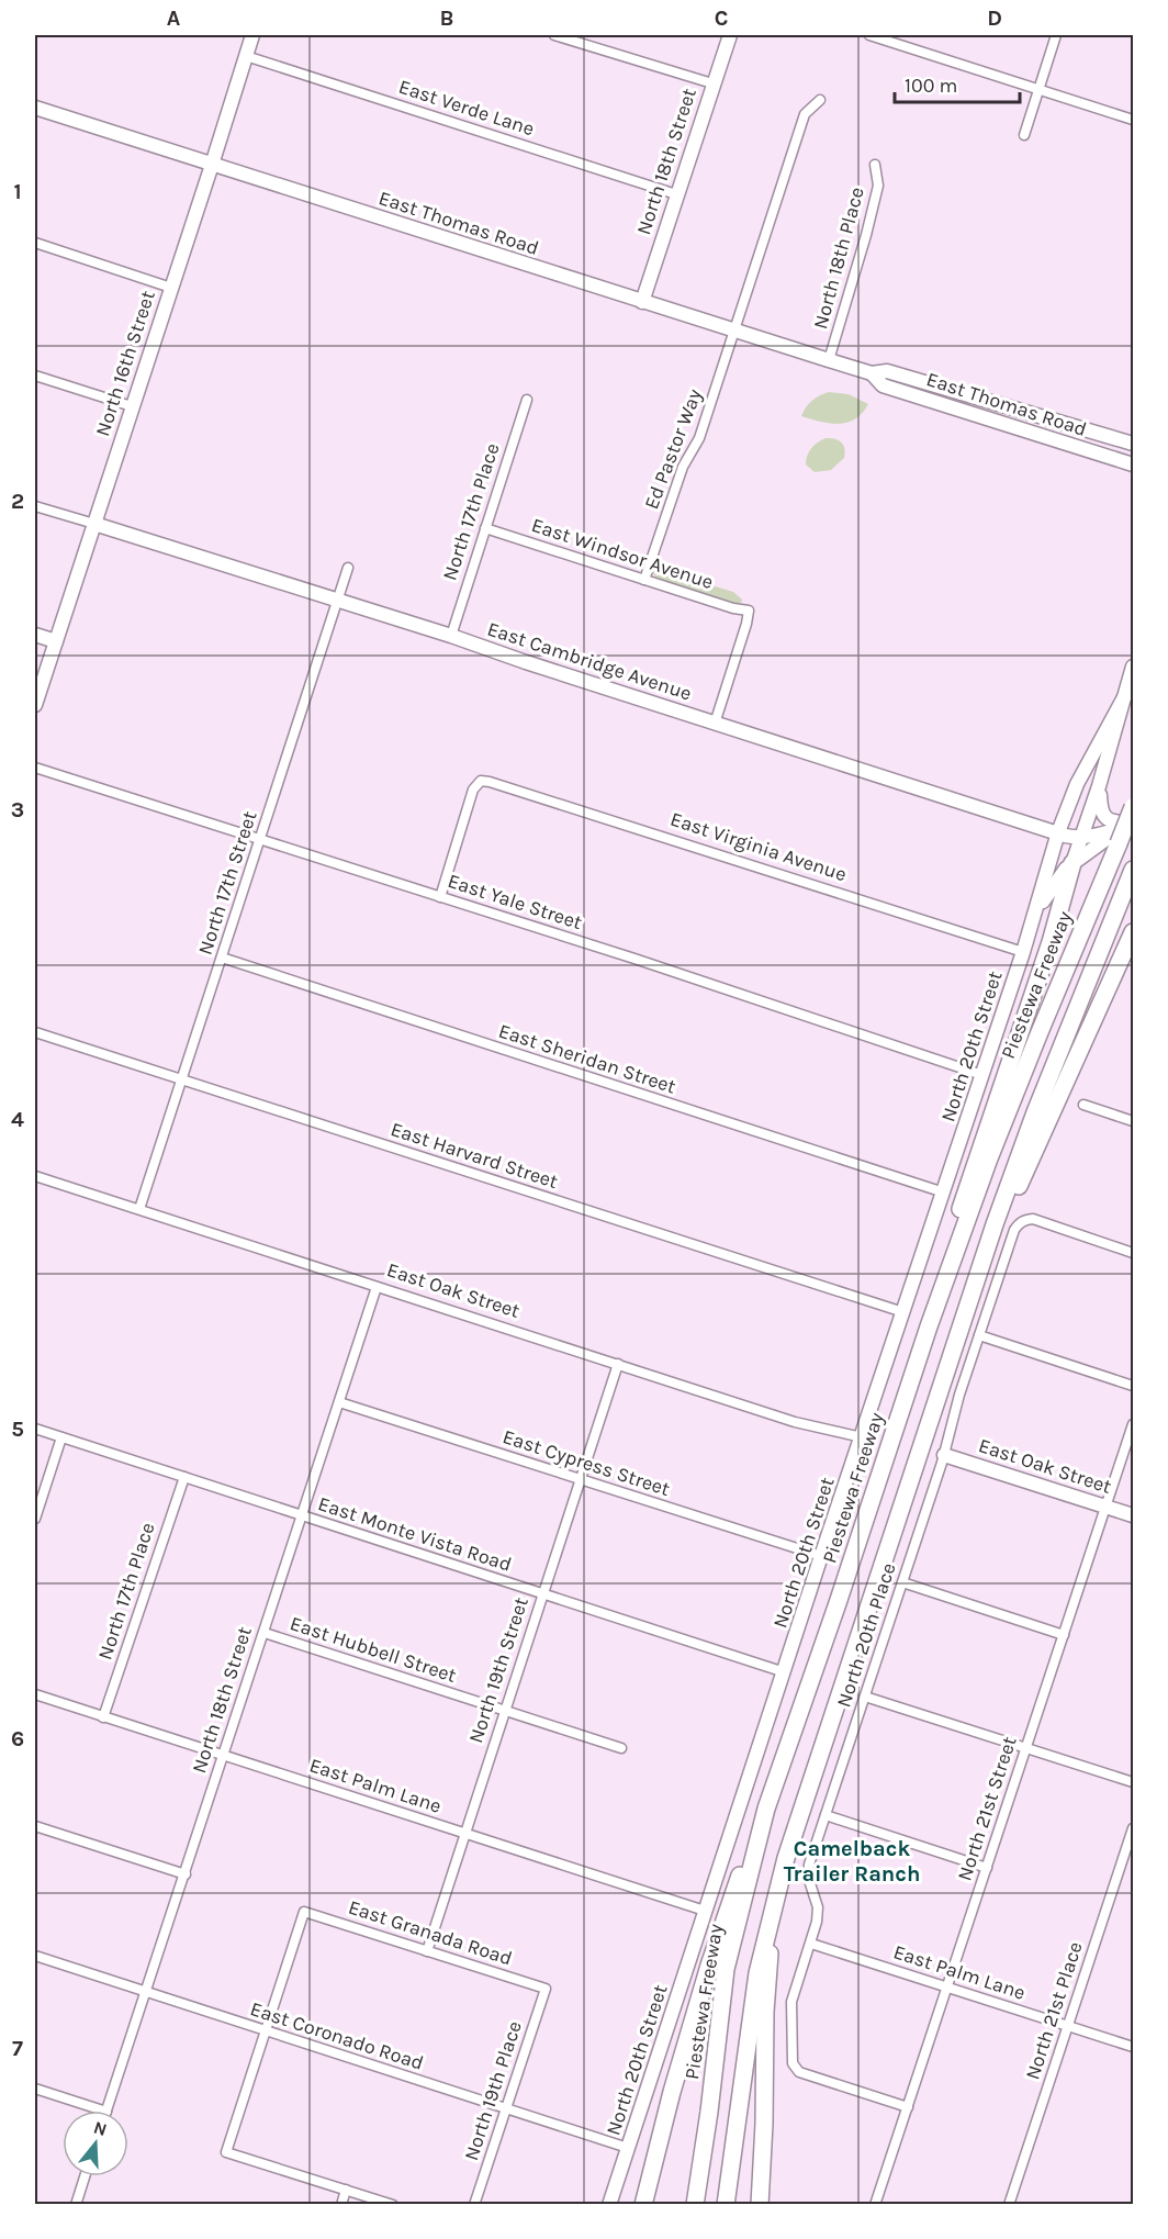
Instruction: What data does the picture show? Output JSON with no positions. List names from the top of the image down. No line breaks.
{"streets":{"highway":["Piestewa Freeway"],"street":["East Verde Lane","North 18th Street","East Thomas Road","North 18th Place","North 16th Street","Ed Pastor Way","North 17th Place","East Windsor Avenue","East Cambridge Avenue","East Virginia Avenue","North 17th Street","East Yale Street","North 20th Street","East Sheridan Street","East Harvard Street","East Oak Street","East Cypress Street","East Monte Vista Road","North 20th Place","East Hubbell Street","North 19th Street","East Palm Lane","North 21st Street","East Granada Road","North 21st Place","East Coronado Road","North 19th Place"]},"crossings":[["East Verde Lane","North 18th Street"],["East Verde Lane","North 16th Street"],["North 18th Street","East Thomas Road"],["North 18th Street","East Oak Street"],["North 18th Street","East Cypress Street"],["North 18th Street","East Monte Vista Road"],["North 18th Street","East Hubbell Street"],["North 18th Street","East Palm Lane"],["North 18th Street","East Coronado Road"],["East Thomas Road","North 18th Place"],["East Thomas Road","North 16th Street"],["East Thomas Road","Ed Pastor Way"],["North 16th Street","East Cambridge Avenue"],["Ed Pastor Way","East Windsor Avenue"],["North 17th Place","East Windsor Avenue"],["North 17th Place","East Cambridge Avenue"],["North 17th Place","East Monte Vista Road"],["North 17th Place","East Palm Lane"],["East Windsor Avenue","East Cambridge Avenue"],["East Cambridge Avenue","North 17th Street"],["East Cambridge Avenue","Piestewa Freeway"],["East Cambridge Avenue","North 20th Street"],["East Virginia Avenue","East Yale Street"],["East Virginia Avenue","North 20th Street"],["North 17th Street","East Yale Street"],["North 17th Street","East Sheridan Street"],["North 17th Street","East Harvard Street"],["North 17th Street","East Oak Street"],["East Yale Street","North 20th Street"],["Piestewa Freeway","North 20th Street"],["North 20th Street","East Sheridan Street"],["North 20th Street","East Harvard Street"],["North 20th Street","East Oak Street"],["North 20th Street","East Cypress Street"],["North 20th Street","East Monte Vista Road"],["North 20th Street","East Palm Lane"],["North 20th Street","East Coronado Road"],["East Oak Street","North 20th Place"],["East Oak Street","North 19th Street"],["East Oak Street","North 21st Street"],["East Cypress Street","North 19th Street"],["East Monte Vista Road","North 19th Street"],["North 20th Place","East Palm Lane"],["North 20th Place","North 21st Street"],["East Hubbell Street","North 19th Street"],["North 19th Street","East Palm Lane"],["North 19th Street","East Granada Road"],["East Palm Lane","North 21st Street"],["East Palm Lane","North 21st Place"],["East Granada Road","East Coronado Road"],["East Granada Road","North 19th Place"],["East Coronado Road","North 19th Place"]],"districts":["Camelback Trailer Ranch"],"scale_bar":"100 m","north":"top","grid":{"columns":["A","B","C","D"],"rows":["1","2","3","4","5","6","7"]}}
